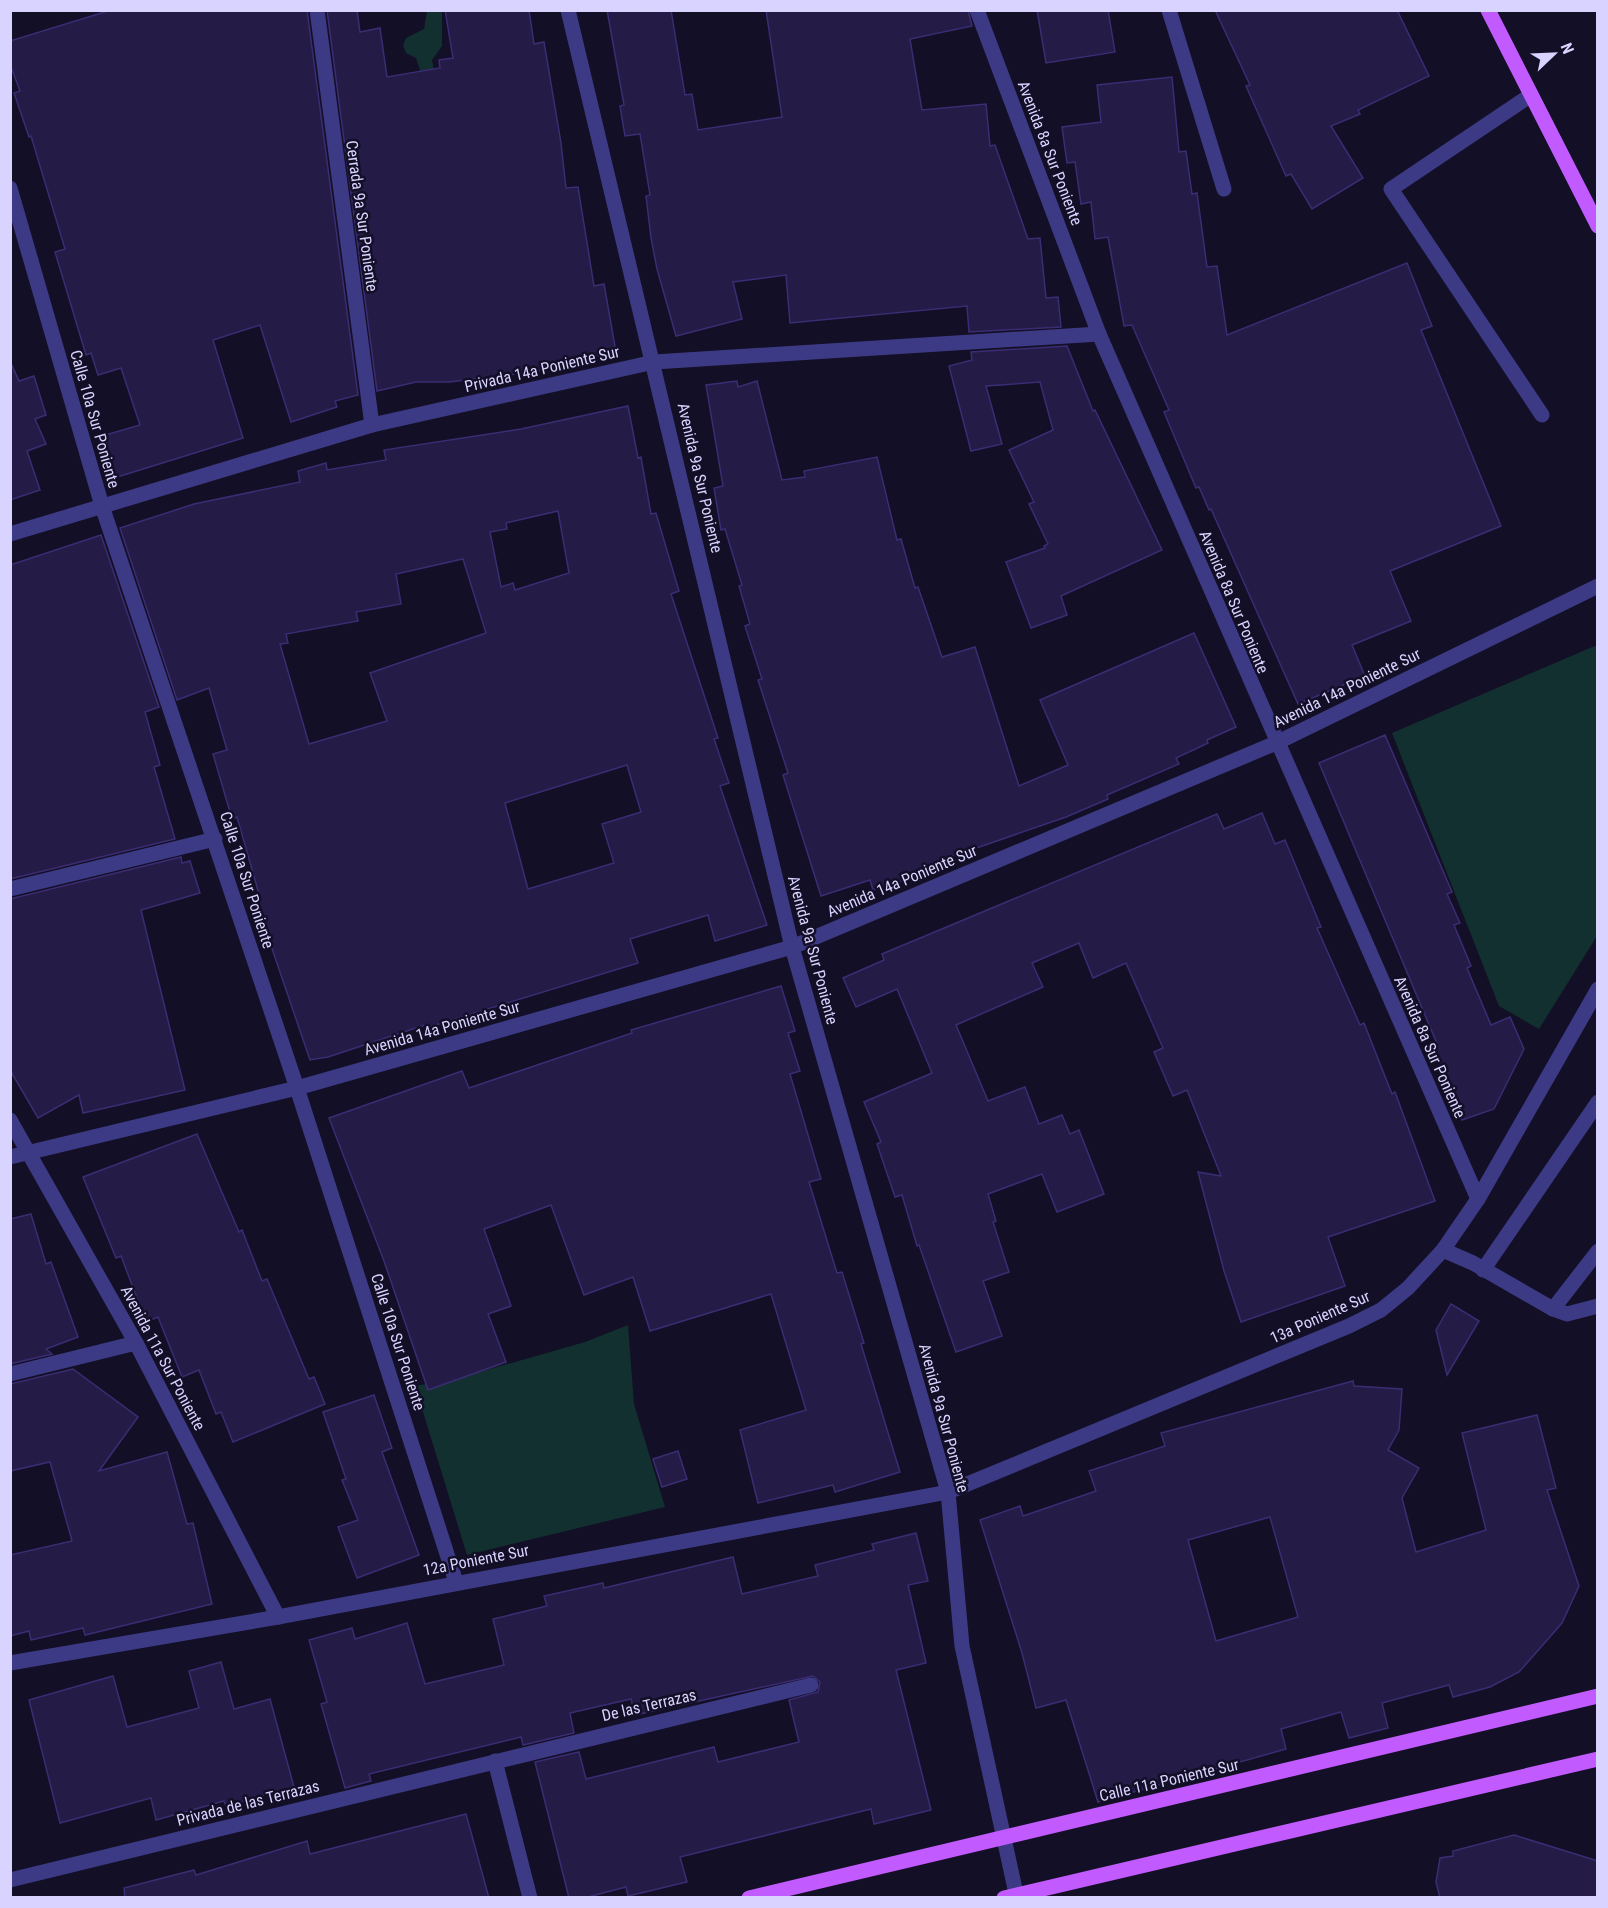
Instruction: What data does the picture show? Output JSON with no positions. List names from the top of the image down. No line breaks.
{"streets":{"main road":["Calle 11a Poniente Sur"],"street":["Avenida 8a Sur Poniente","Cerrada 9a Sur Poniente","Privada 14a Poniente Sur","Calle 10a Sur Poniente","Avenida 9a Sur Poniente","Avenida 14a Poniente Sur","13a Poniente Sur","Avenida 11a Sur Poniente","12a Poniente Sur","De las Terrazas","Privada de las Terrazas"]},"crossings":[["Avenida 8a Sur Poniente","Privada 14a Poniente Sur"],["Avenida 8a Sur Poniente","Avenida 14a Poniente Sur"],["Avenida 8a Sur Poniente","13a Poniente Sur"],["Cerrada 9a Sur Poniente","Privada 14a Poniente Sur"],["Privada 14a Poniente Sur","Calle 10a Sur Poniente"],["Privada 14a Poniente Sur","Avenida 9a Sur Poniente"],["Calle 10a Sur Poniente","Avenida 14a Poniente Sur"],["Calle 10a Sur Poniente","12a Poniente Sur"],["Avenida 9a Sur Poniente","Avenida 14a Poniente Sur"],["Avenida 9a Sur Poniente","13a Poniente Sur"],["Avenida 9a Sur Poniente","12a Poniente Sur"],["Avenida 9a Sur Poniente","Calle 11a Poniente Sur"],["Avenida 14a Poniente Sur","Avenida 11a Sur Poniente"],["13a Poniente Sur","12a Poniente Sur"],["Avenida 11a Sur Poniente","12a Poniente Sur"],["De las Terrazas","Privada de las Terrazas"]],"north":"top right"}
